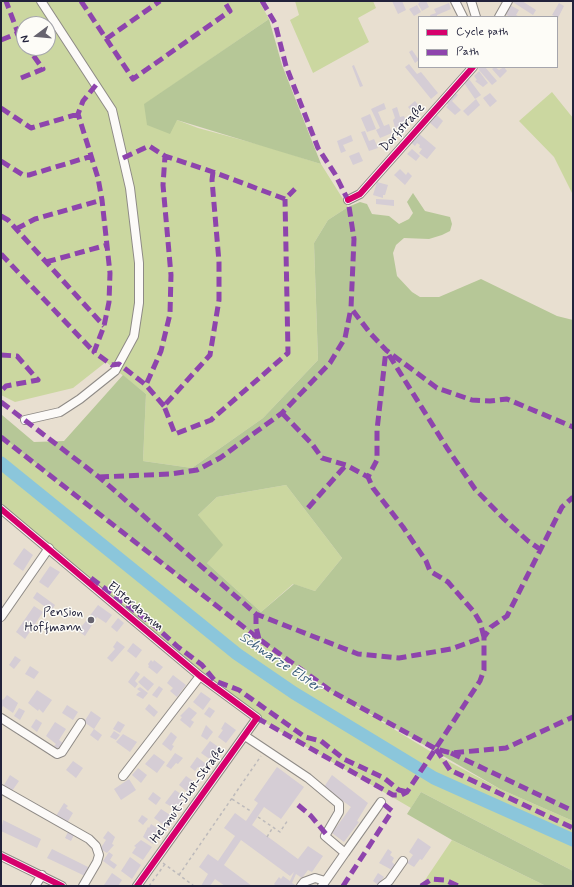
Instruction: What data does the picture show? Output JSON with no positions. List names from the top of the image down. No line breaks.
{"streets":{"street":["Dorfstraße","Elsterdamm","Helmut-Just-Straße"]},"crossings":[["Elsterdamm","Helmut-Just-Straße"]],"water":["Schwarze Elster"],"places":["Pension Hoffmann"],"legend":["Cycle path","Path"],"north":"left"}
